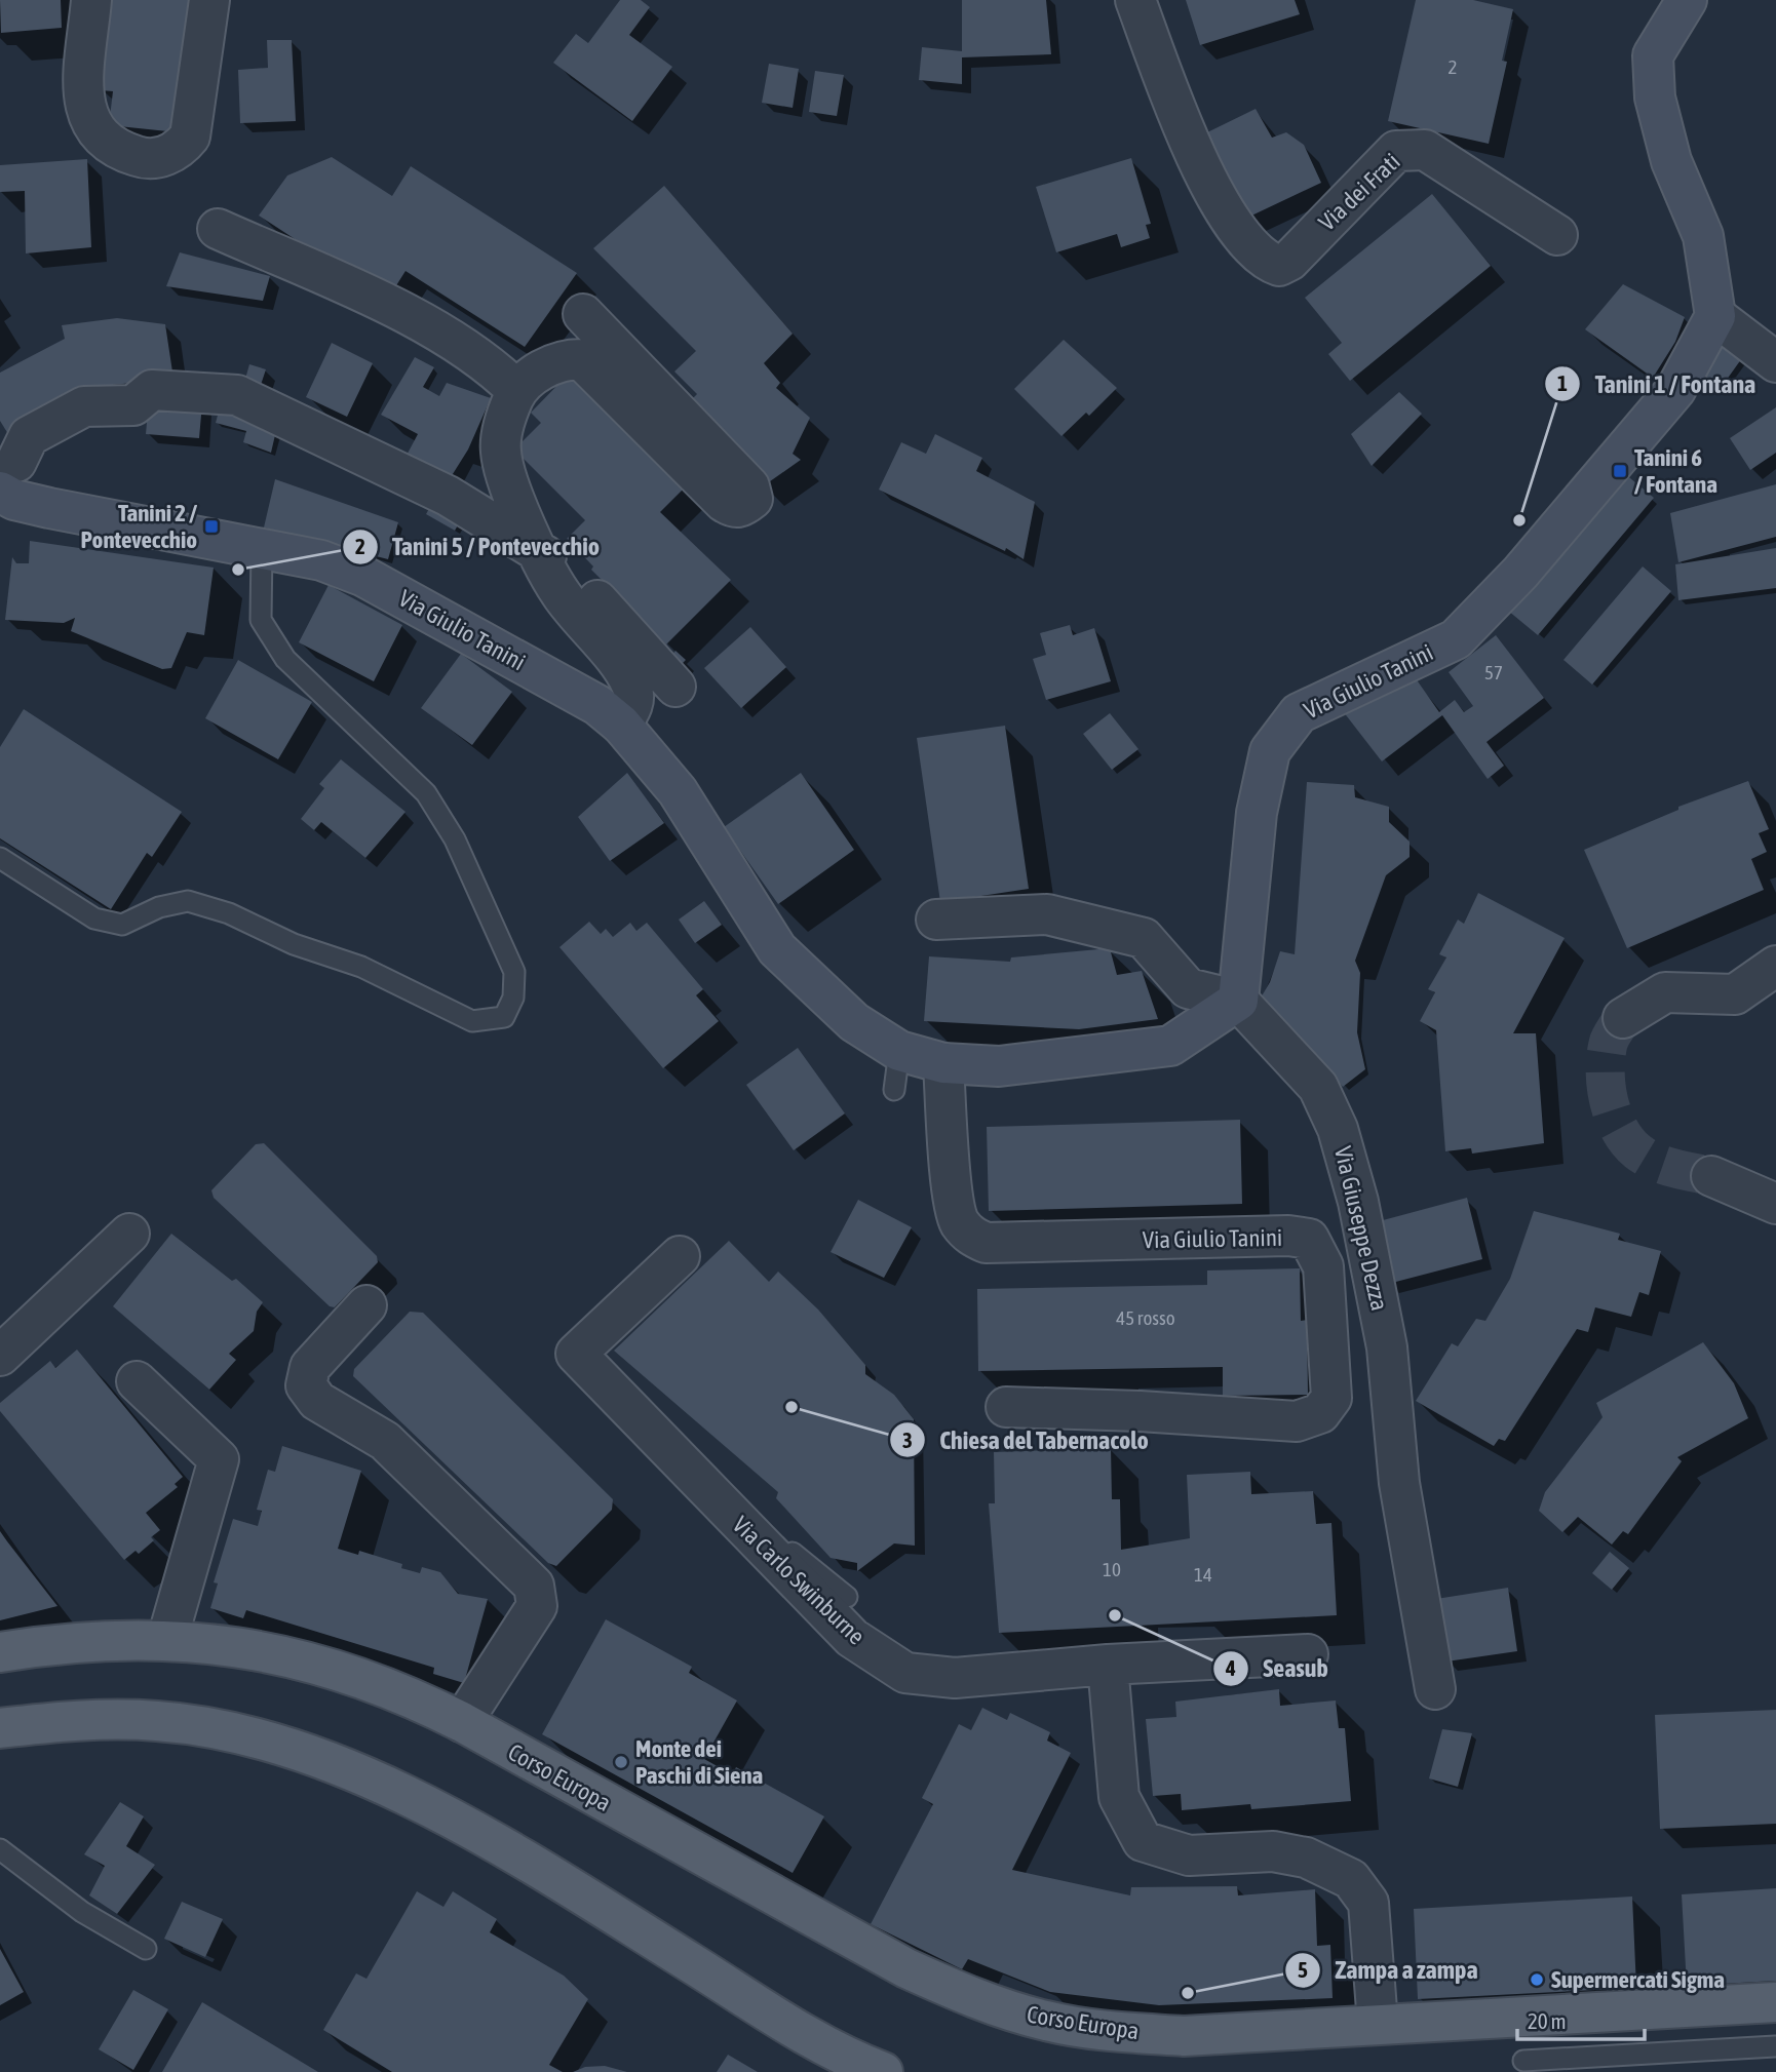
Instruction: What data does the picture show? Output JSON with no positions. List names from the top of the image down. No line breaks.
{"streets":{"main road":["Via Giulio Tanini","Corso Europa"],"street":["Via dei Frati","Via Giuseppe Dezza","Via Carlo Swinburne"]},"crossings":[["Via Giulio Tanini","Via Giuseppe Dezza"]],"places":{"transit":["Tanini 6 / Fontana","Tanini 2 / Pontevecchio"],"other":["Tanini 1 / Fontana","Tanini 5 / Pontevecchio","Chiesa del Tabernacolo","Seasub","Monte dei Paschi di Siena","Supermercati Sigma","Zampa a zampa"]},"house_numbers":["2","57","45 rosso","10","14"],"scale_bar":"20 m"}
